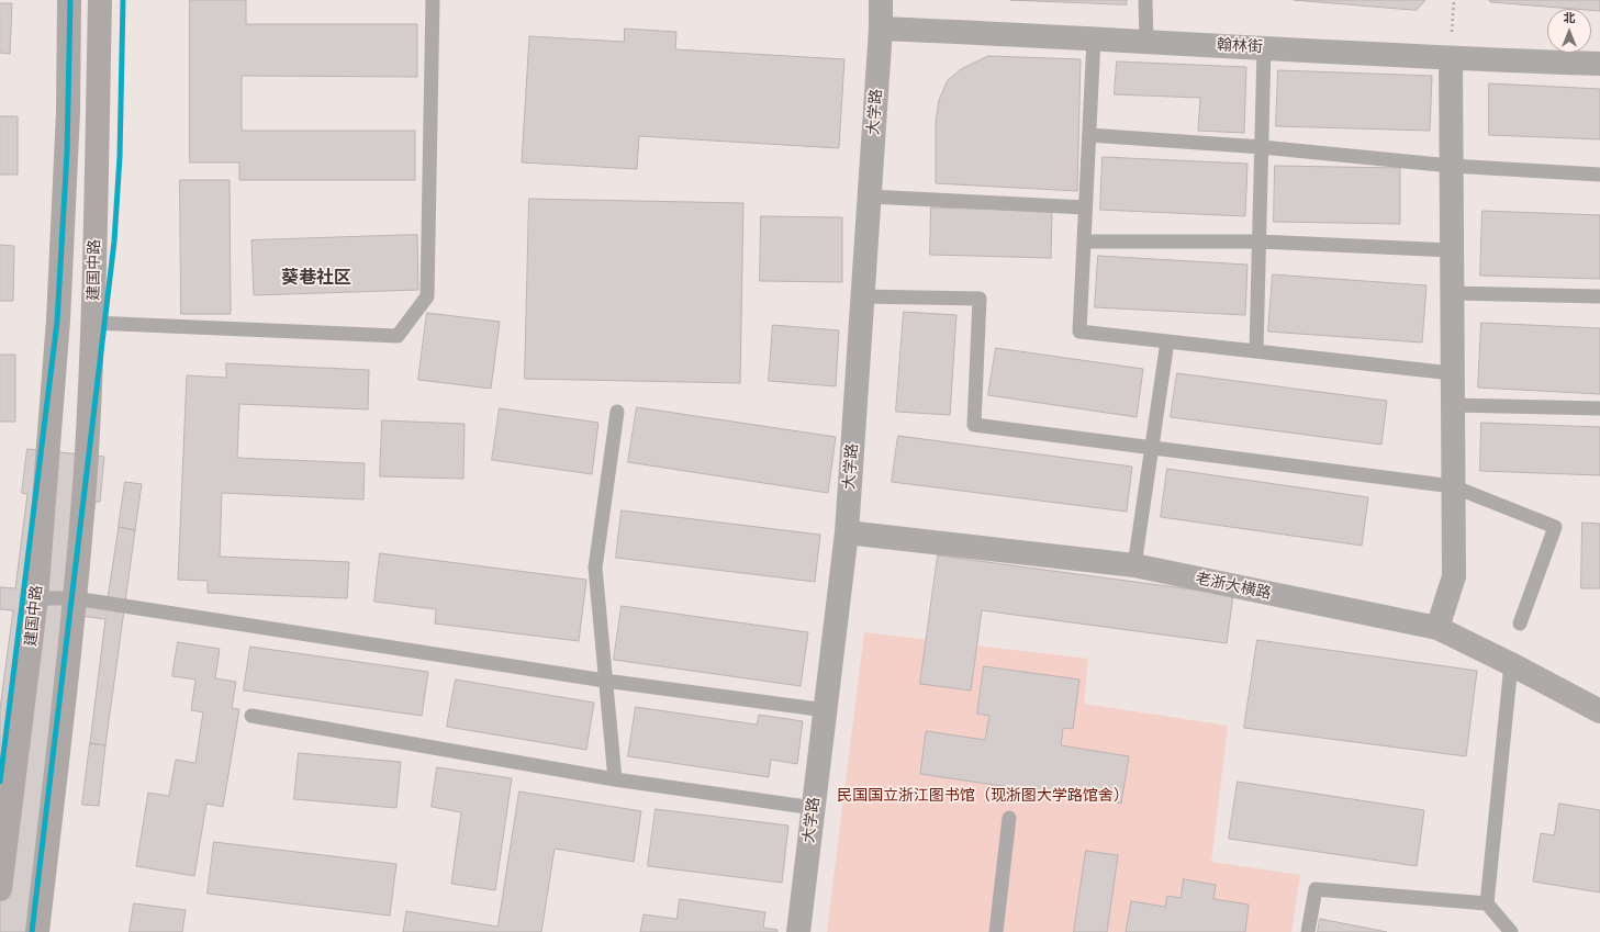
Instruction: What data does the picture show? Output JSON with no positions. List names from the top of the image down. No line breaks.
{"streets":{"main road":["建国中路"],"street":["翰林街","大学路","老浙大横路"]},"crossings":[["翰林街","大学路"],["大学路","老浙大横路"]],"districts":["葵巷社区"],"parks":["民国国立浙江图书馆（现浙图大学路馆舍）"],"north":"top"}
